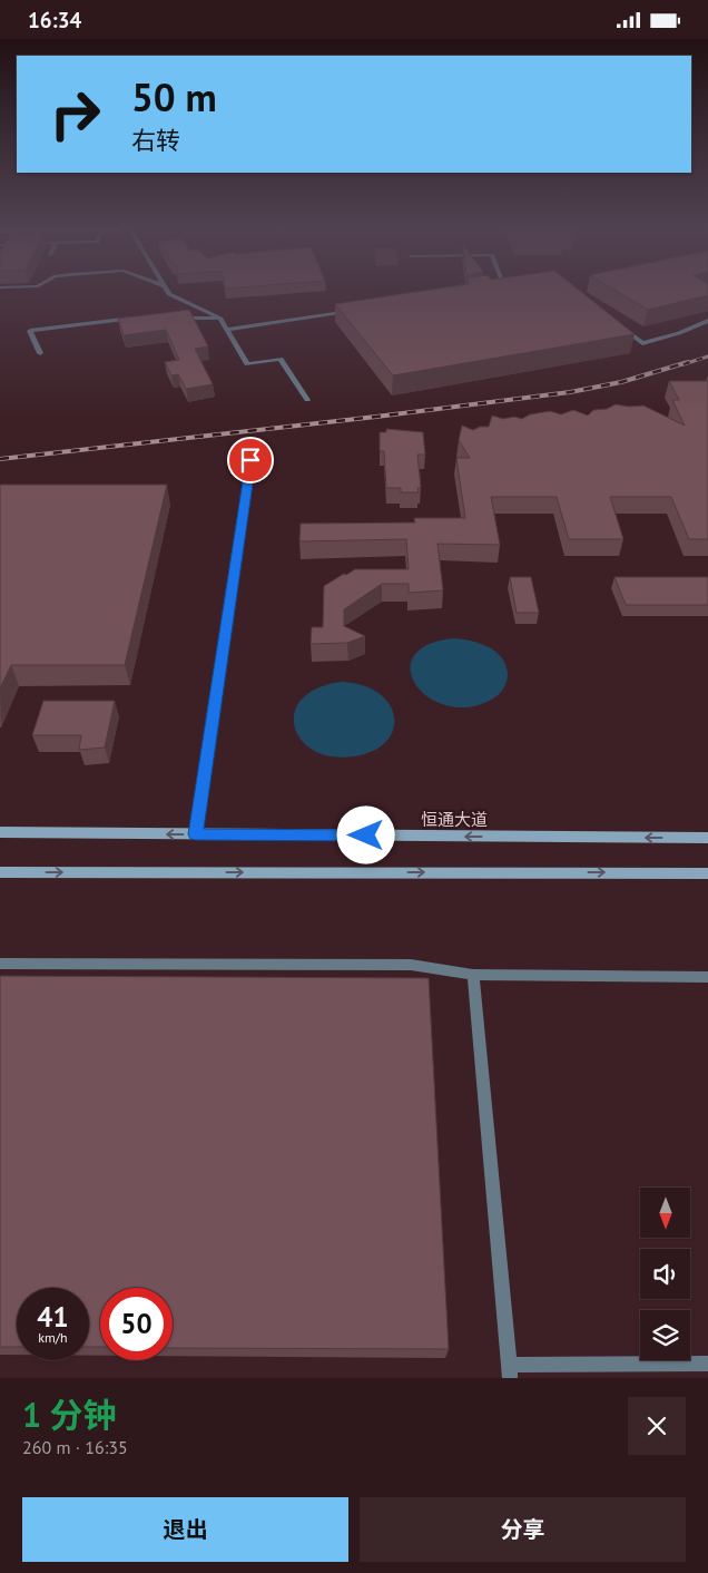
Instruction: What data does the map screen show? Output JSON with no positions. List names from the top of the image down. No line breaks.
{"streets":{"main road":["恒通大道"]},"north":"bottom","page":{"status":"16:34","turn":["50 m","右转"],"speed":"41 km/h","limit":"50","heading":["1 分钟","260 m · 16:35"],"buttons":["退出","分享"]}}
